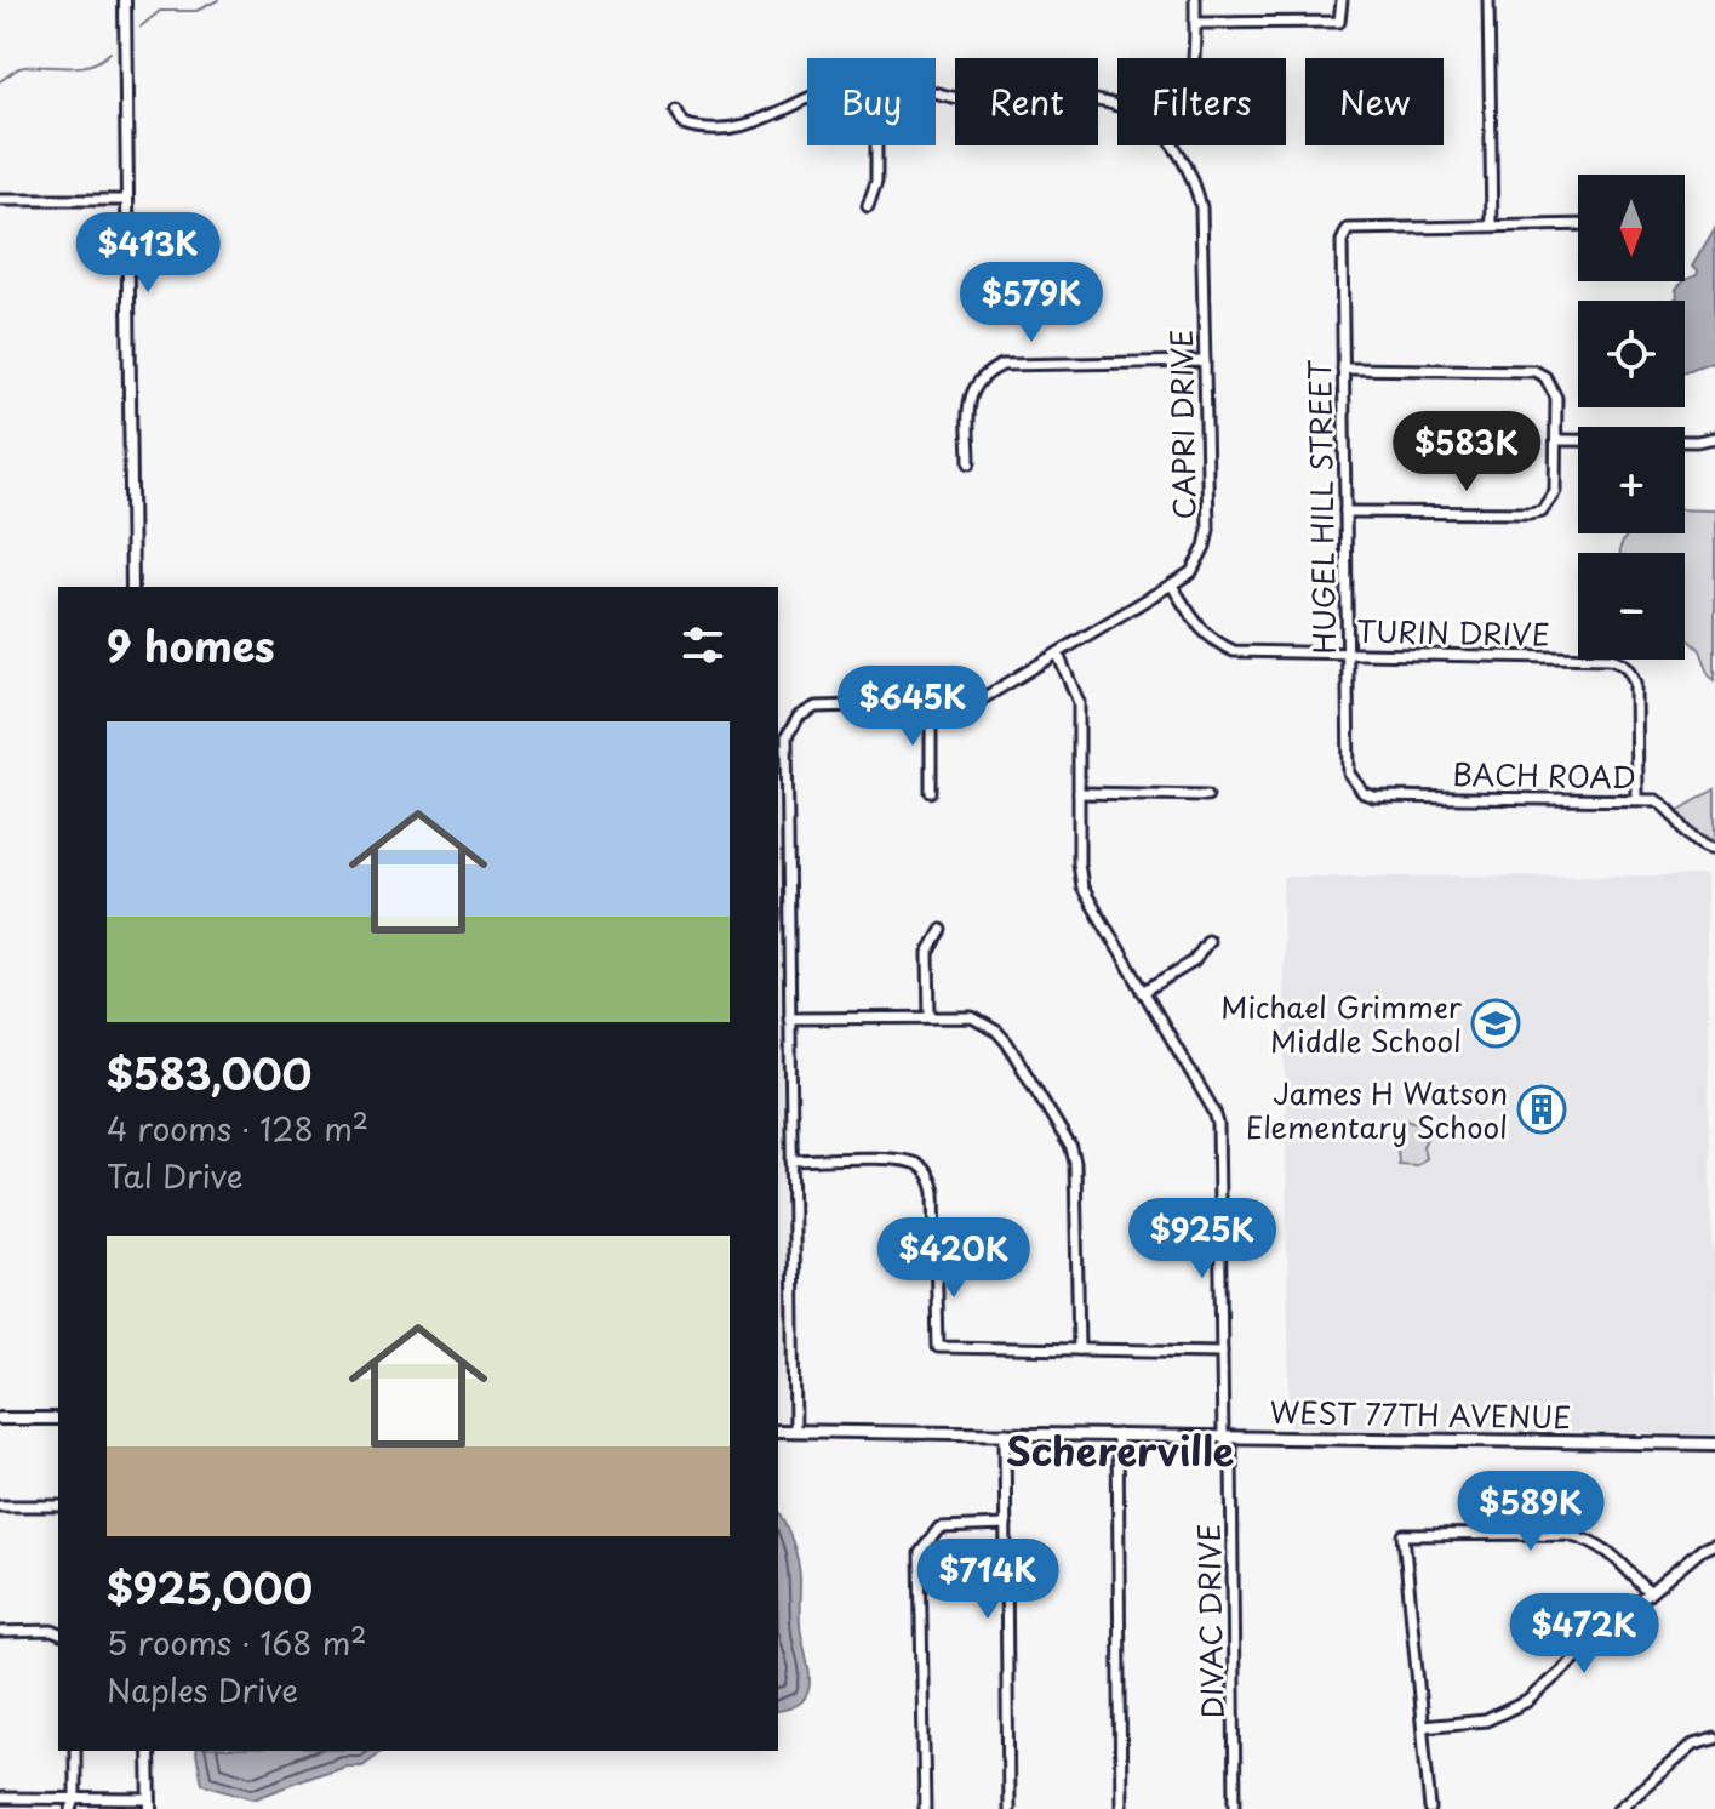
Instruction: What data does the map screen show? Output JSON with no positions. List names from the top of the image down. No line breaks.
{"streets":{"street":["CAPRI DRIVE","HUGEL HILL STREET","TURIN DRIVE","BACH ROAD","WEST 77TH AVENUE","DIVAC DRIVE"]},"crossings":[["CAPRI DRIVE","TURIN DRIVE"],["CAPRI DRIVE","WEST 77TH AVENUE"],["CAPRI DRIVE","DIVAC DRIVE"],["HUGEL HILL STREET","TURIN DRIVE"],["HUGEL HILL STREET","BACH ROAD"],["TURIN DRIVE","BACH ROAD"],["WEST 77TH AVENUE","DIVAC DRIVE"]],"districts":["Schererville"],"places":{"school or university":["Michael Grimmer Middle School"],"building":["James H Watson Elementary School"]},"north":"bottom","page":{"chip":["Buy","Rent","Filters","New"],"map_buttons":["+","−"],"price":["$413K","$579K","$583K","$645K","$925K","$420K","$589K","$714K","$472K"],"heading":"9 homes","list":[{"name":"$583,000","note":"4 rooms · 128 m² · Tal Drive"},{"name":"$925,000","note":"5 rooms · 168 m² · Naples Drive"}]}}
